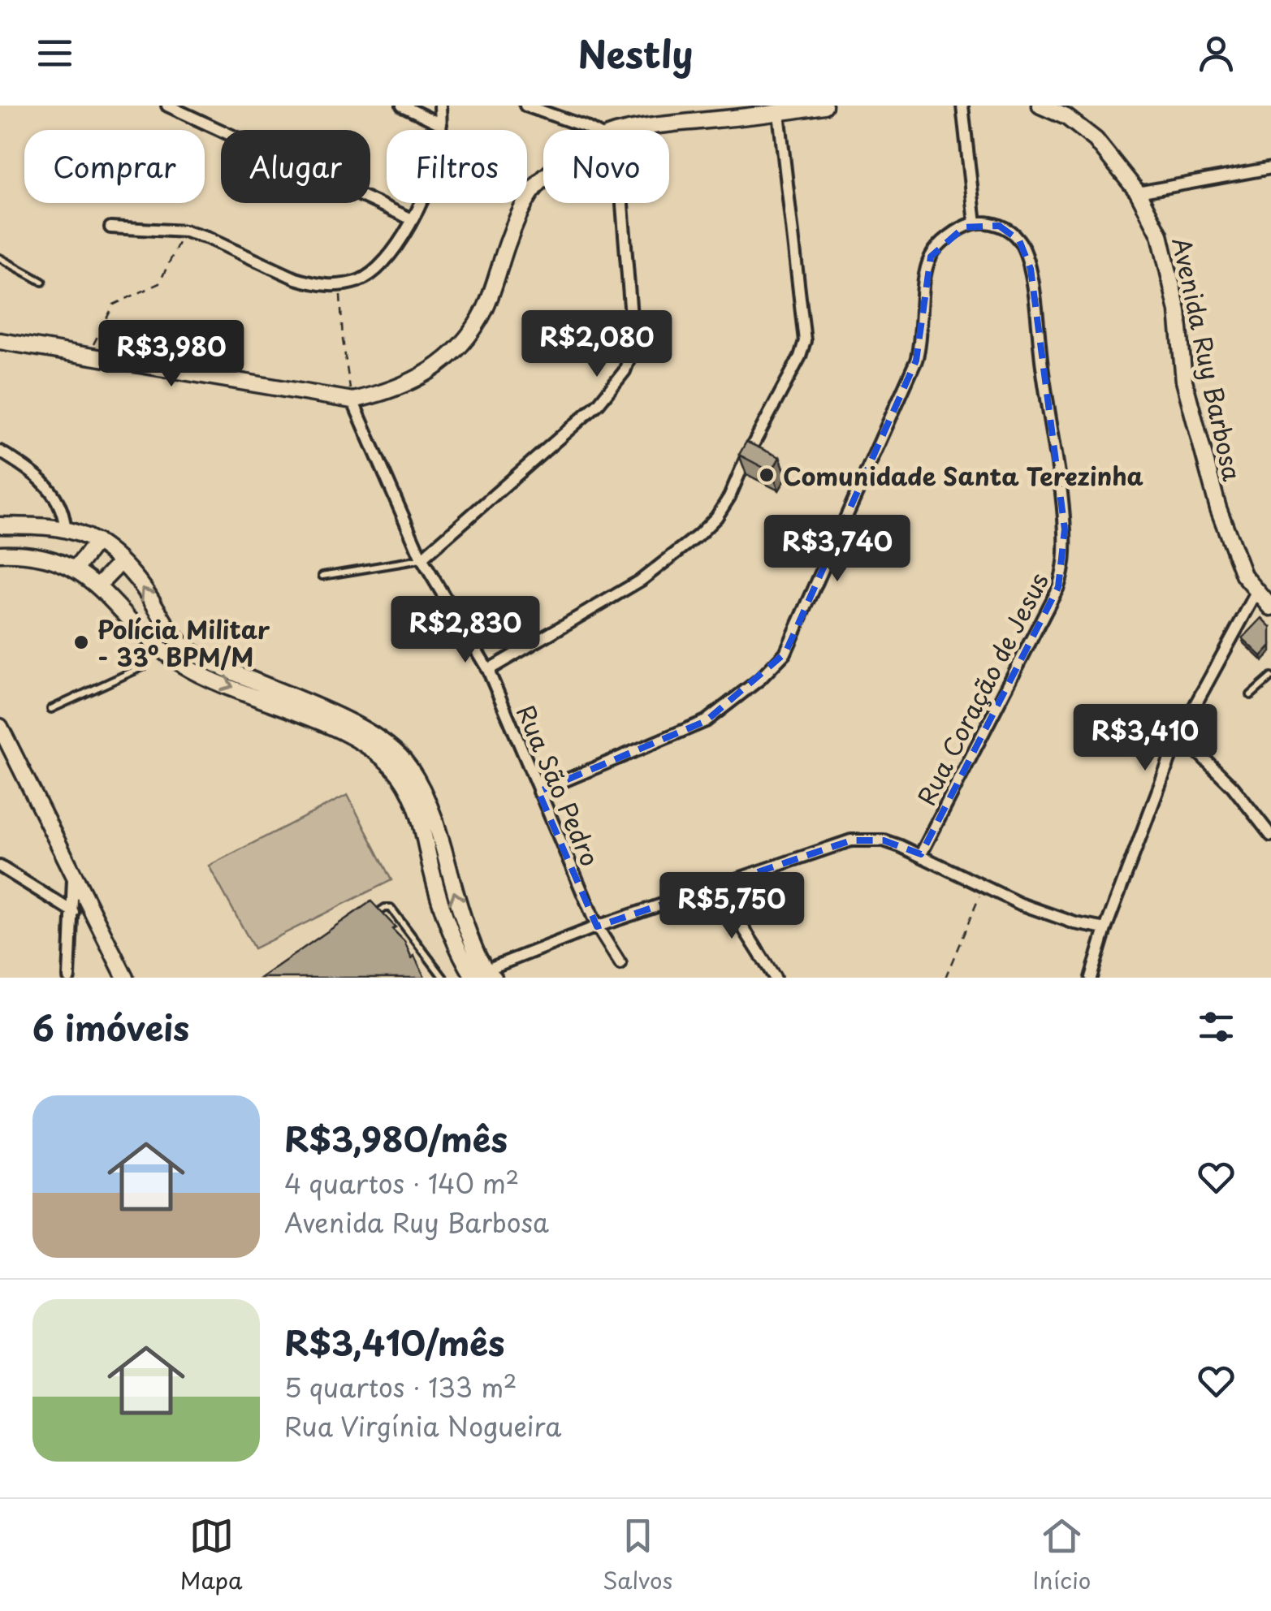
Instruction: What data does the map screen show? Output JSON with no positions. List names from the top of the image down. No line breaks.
{"streets":{"street":["Avenida Ruy Barbosa","Rua Coração de Jesus","Rua São Pedro"]},"places":["Comunidade Santa Terezinha","Polícia Militar - 33º BPM/M"],"page":{"header":"Nestly","chip":["Comprar","Alugar","Filtros","Novo"],"price":["R$2,080","R$3,980","R$3,740","R$2,830","R$3,410","R$5,750"],"heading":"6 imóveis","list":[{"name":"R$3,980/mês","note":"4 quartos · 140 m² · Avenida Ruy Barbosa"},{"name":"R$3,410/mês","note":"5 quartos · 133 m² · Rua Virgínia Nogueira"}],"tabs":["Mapa","Salvos","Início"]}}
